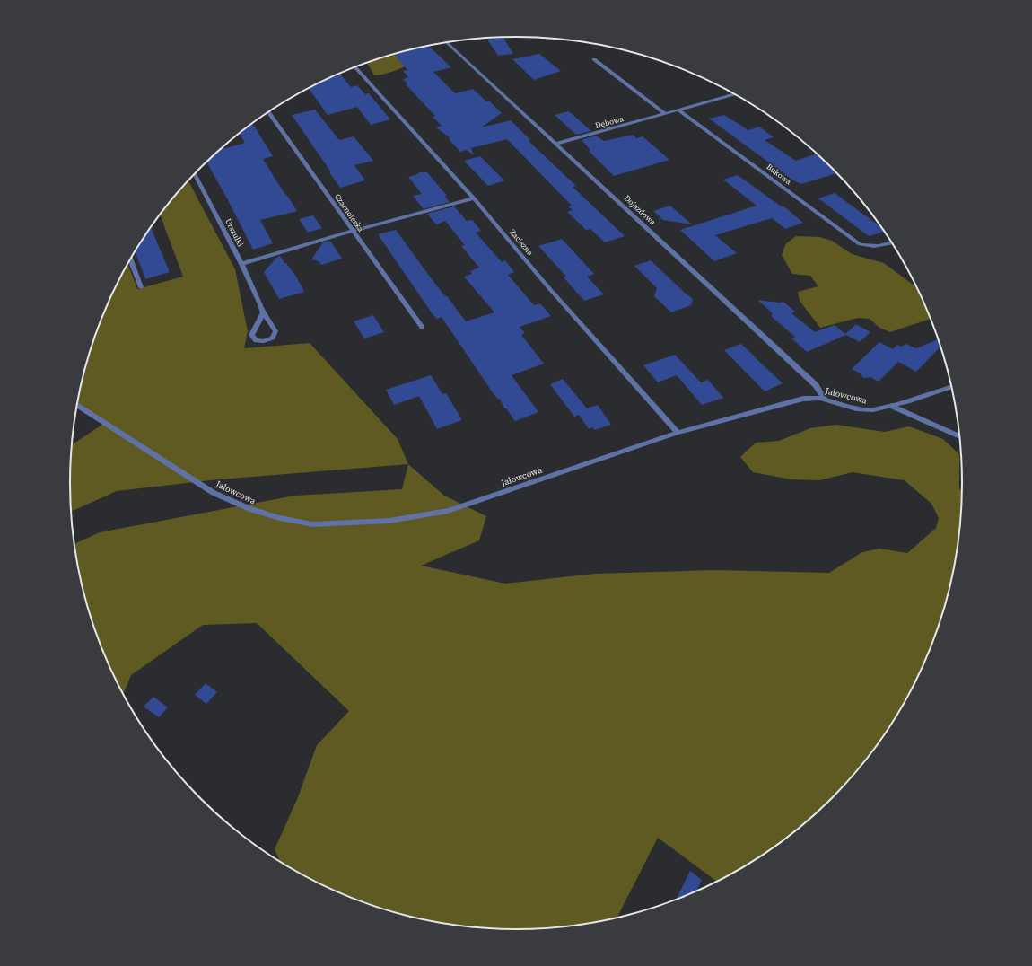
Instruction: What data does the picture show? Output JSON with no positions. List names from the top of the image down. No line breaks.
{"streets":{"street":["Dębowa","Bukowa","Dojazdowa","Czarnoleska","Urszulki","Zaciszna","Jałowcowa"]},"crossings":[["Dębowa","Bukowa"],["Dębowa","Dojazdowa"],["Dojazdowa","Jałowcowa"],["Zaciszna","Jałowcowa"]]}
